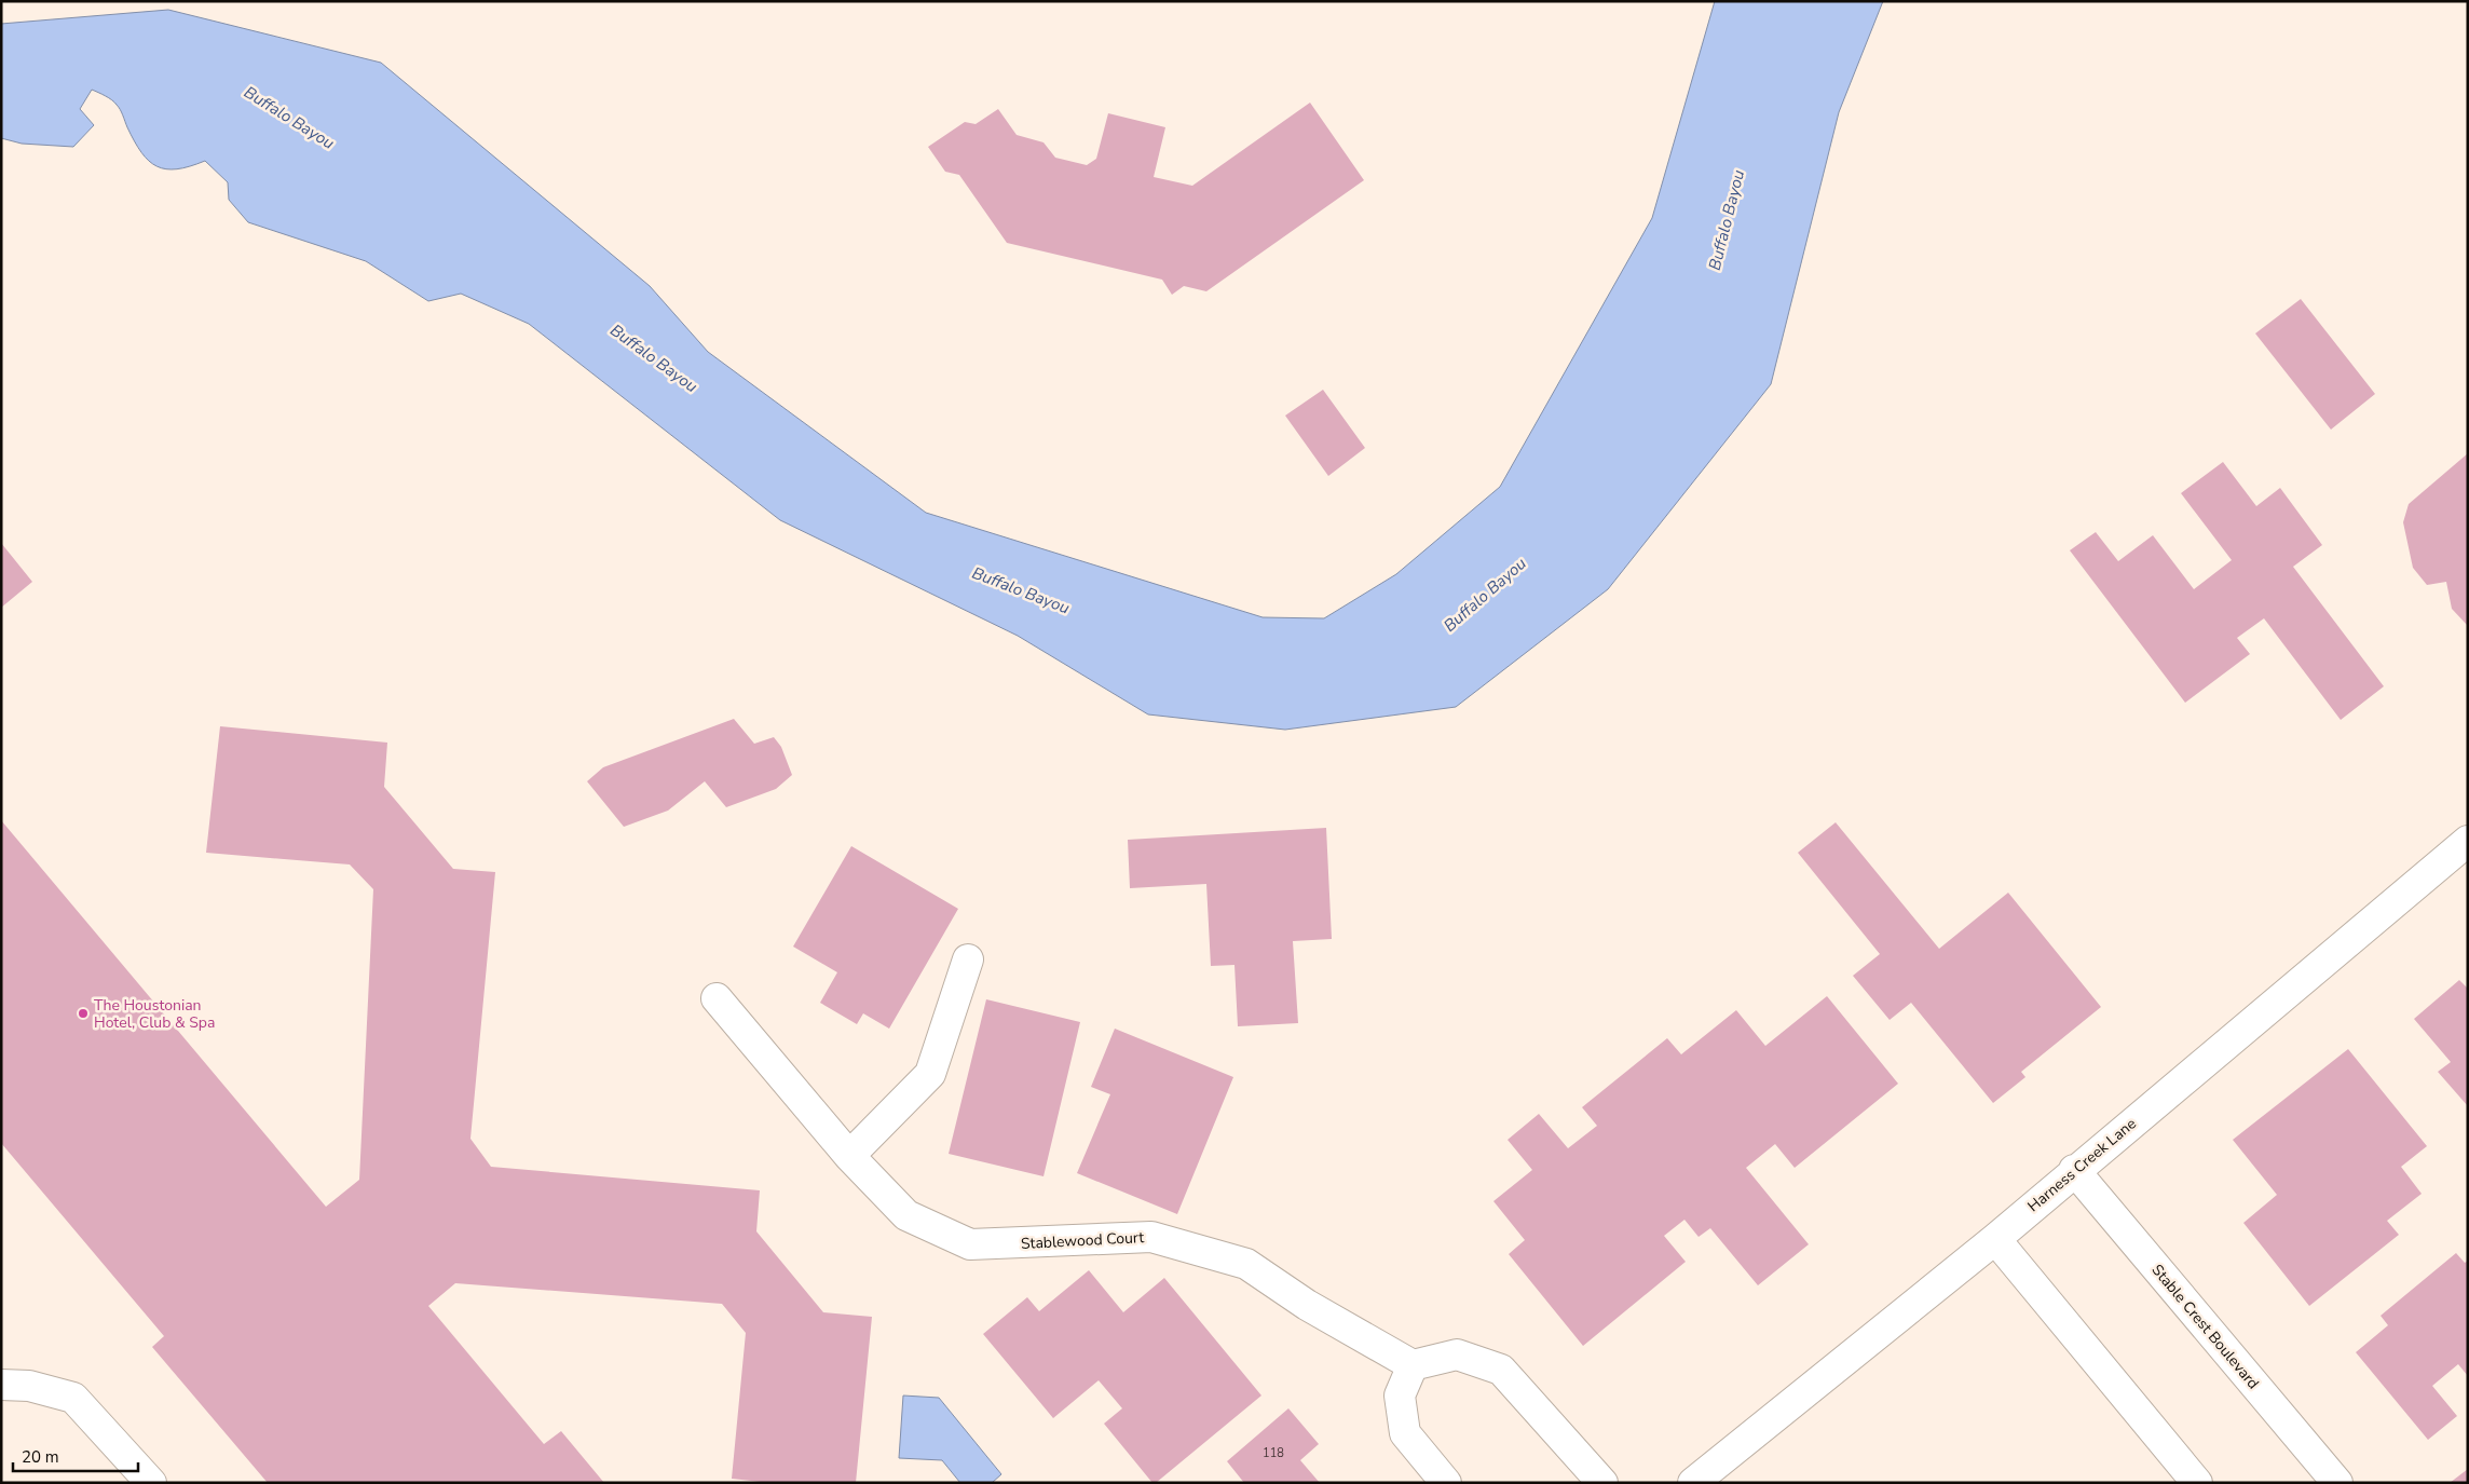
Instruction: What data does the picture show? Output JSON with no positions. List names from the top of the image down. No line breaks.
{"streets":{"street":["Harness Creek Lane","Stablewood Court","Stable Crest Boulevard"]},"crossings":[["Harness Creek Lane","Stable Crest Boulevard"]],"water":["Buffalo Bayou"],"places":["The Houstonian Hotel, Club & Spa"],"house_numbers":["118"],"scale_bar":"20 m"}
